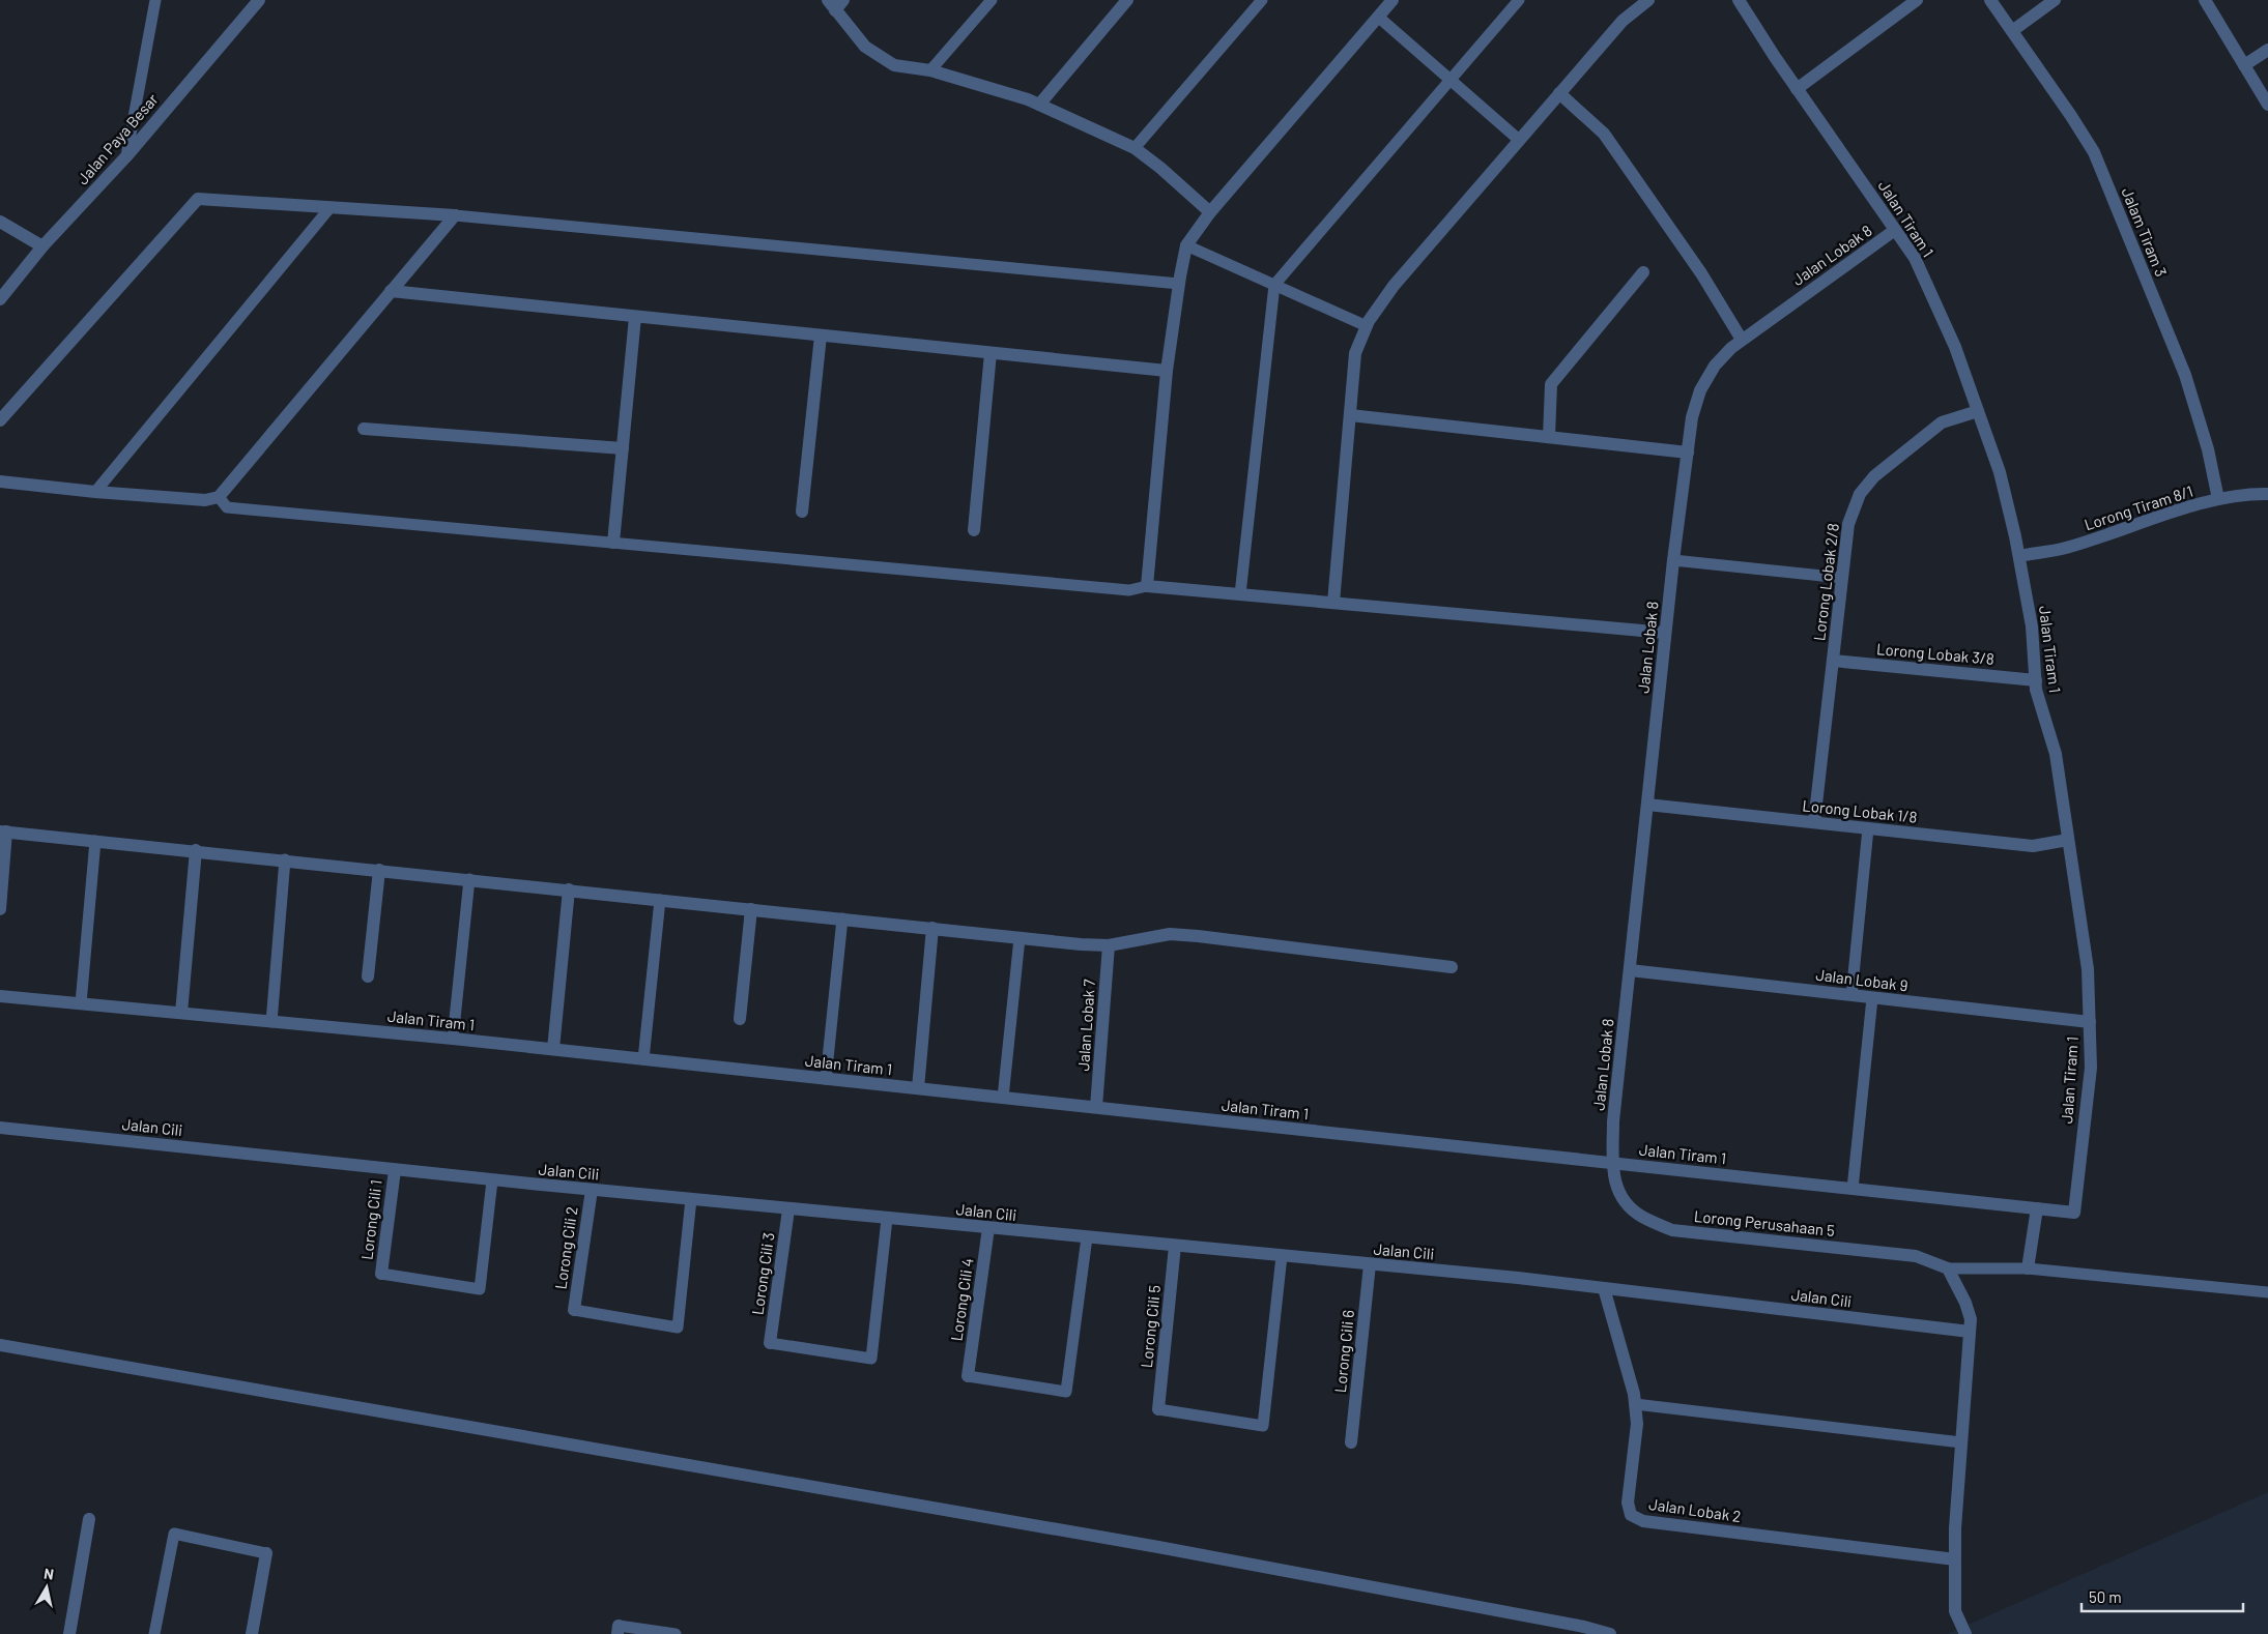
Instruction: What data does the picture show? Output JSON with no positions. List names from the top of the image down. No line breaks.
{"streets":{"street":["Jalan Paya Besar","Jalan Tiram 1","Jalam Tiram 3","Jalan Lobak 8","Lorong Tiram 8/1","Lorong Lobak 2/8","Lorong Lobak 3/8","Lorong Lobak 1/8","Jalan Lobak 9","Jalan Lobak 7","Jalan Cili","Lorong Cili 1","Lorong Perusahaan 5","Lorong Cili 2","Lorong Cili 3","Lorong Cili 4","Lorong Cili 5","Lorong Cili 6","Jalan Lobak 2"]},"crossings":[["Jalan Tiram 1","Jalan Lobak 8"],["Jalan Tiram 1","Lorong Tiram 8/1"],["Jalan Tiram 1","Lorong Lobak 2/8"],["Jalan Tiram 1","Lorong Lobak 3/8"],["Jalan Tiram 1","Lorong Lobak 1/8"],["Jalan Tiram 1","Jalan Lobak 9"],["Jalan Tiram 1","Jalan Lobak 7"],["Jalan Tiram 1","Lorong Perusahaan 5"],["Jalam Tiram 3","Lorong Tiram 8/1"],["Jalan Lobak 8","Lorong Lobak 1/8"],["Jalan Lobak 8","Jalan Lobak 9"],["Jalan Lobak 8","Lorong Perusahaan 5"],["Lorong Lobak 2/8","Lorong Lobak 3/8"],["Lorong Lobak 2/8","Lorong Lobak 1/8"],["Jalan Cili","Lorong Cili 1"],["Jalan Cili","Lorong Cili 2"],["Jalan Cili","Lorong Cili 3"],["Jalan Cili","Lorong Cili 4"],["Jalan Cili","Lorong Cili 5"],["Jalan Cili","Lorong Cili 6"],["Jalan Cili","Jalan Lobak 2"]],"scale_bar":"50 m","north":"top"}
